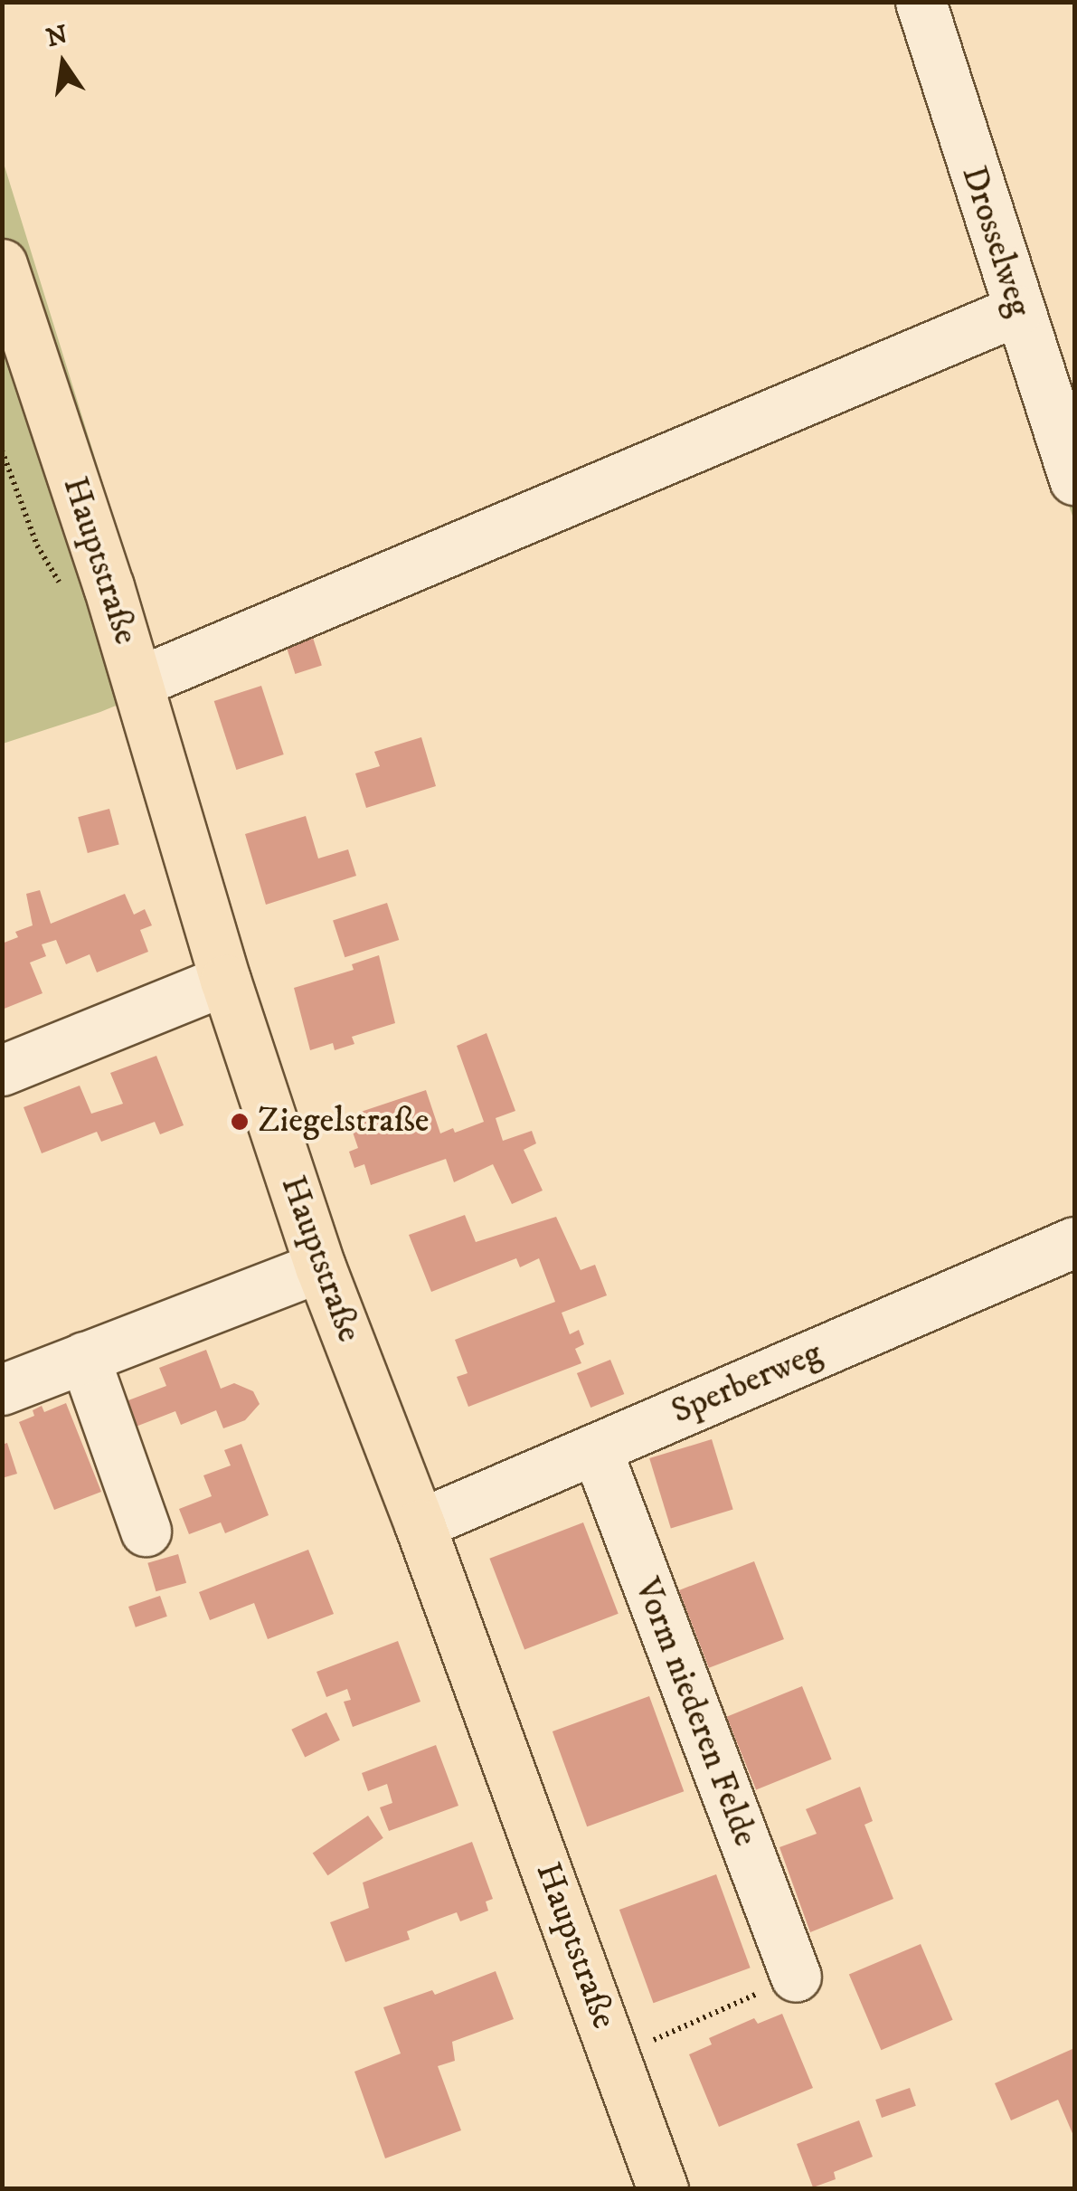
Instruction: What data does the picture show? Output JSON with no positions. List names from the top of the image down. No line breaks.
{"streets":{"main road":["Hauptstraße"],"street":["Drosselweg","Sperberweg","Vorm niederen Felde"]},"crossings":[["Hauptstraße","Sperberweg"],["Sperberweg","Vorm niederen Felde"]],"places":["Ziegelstraße"],"north":"top"}
